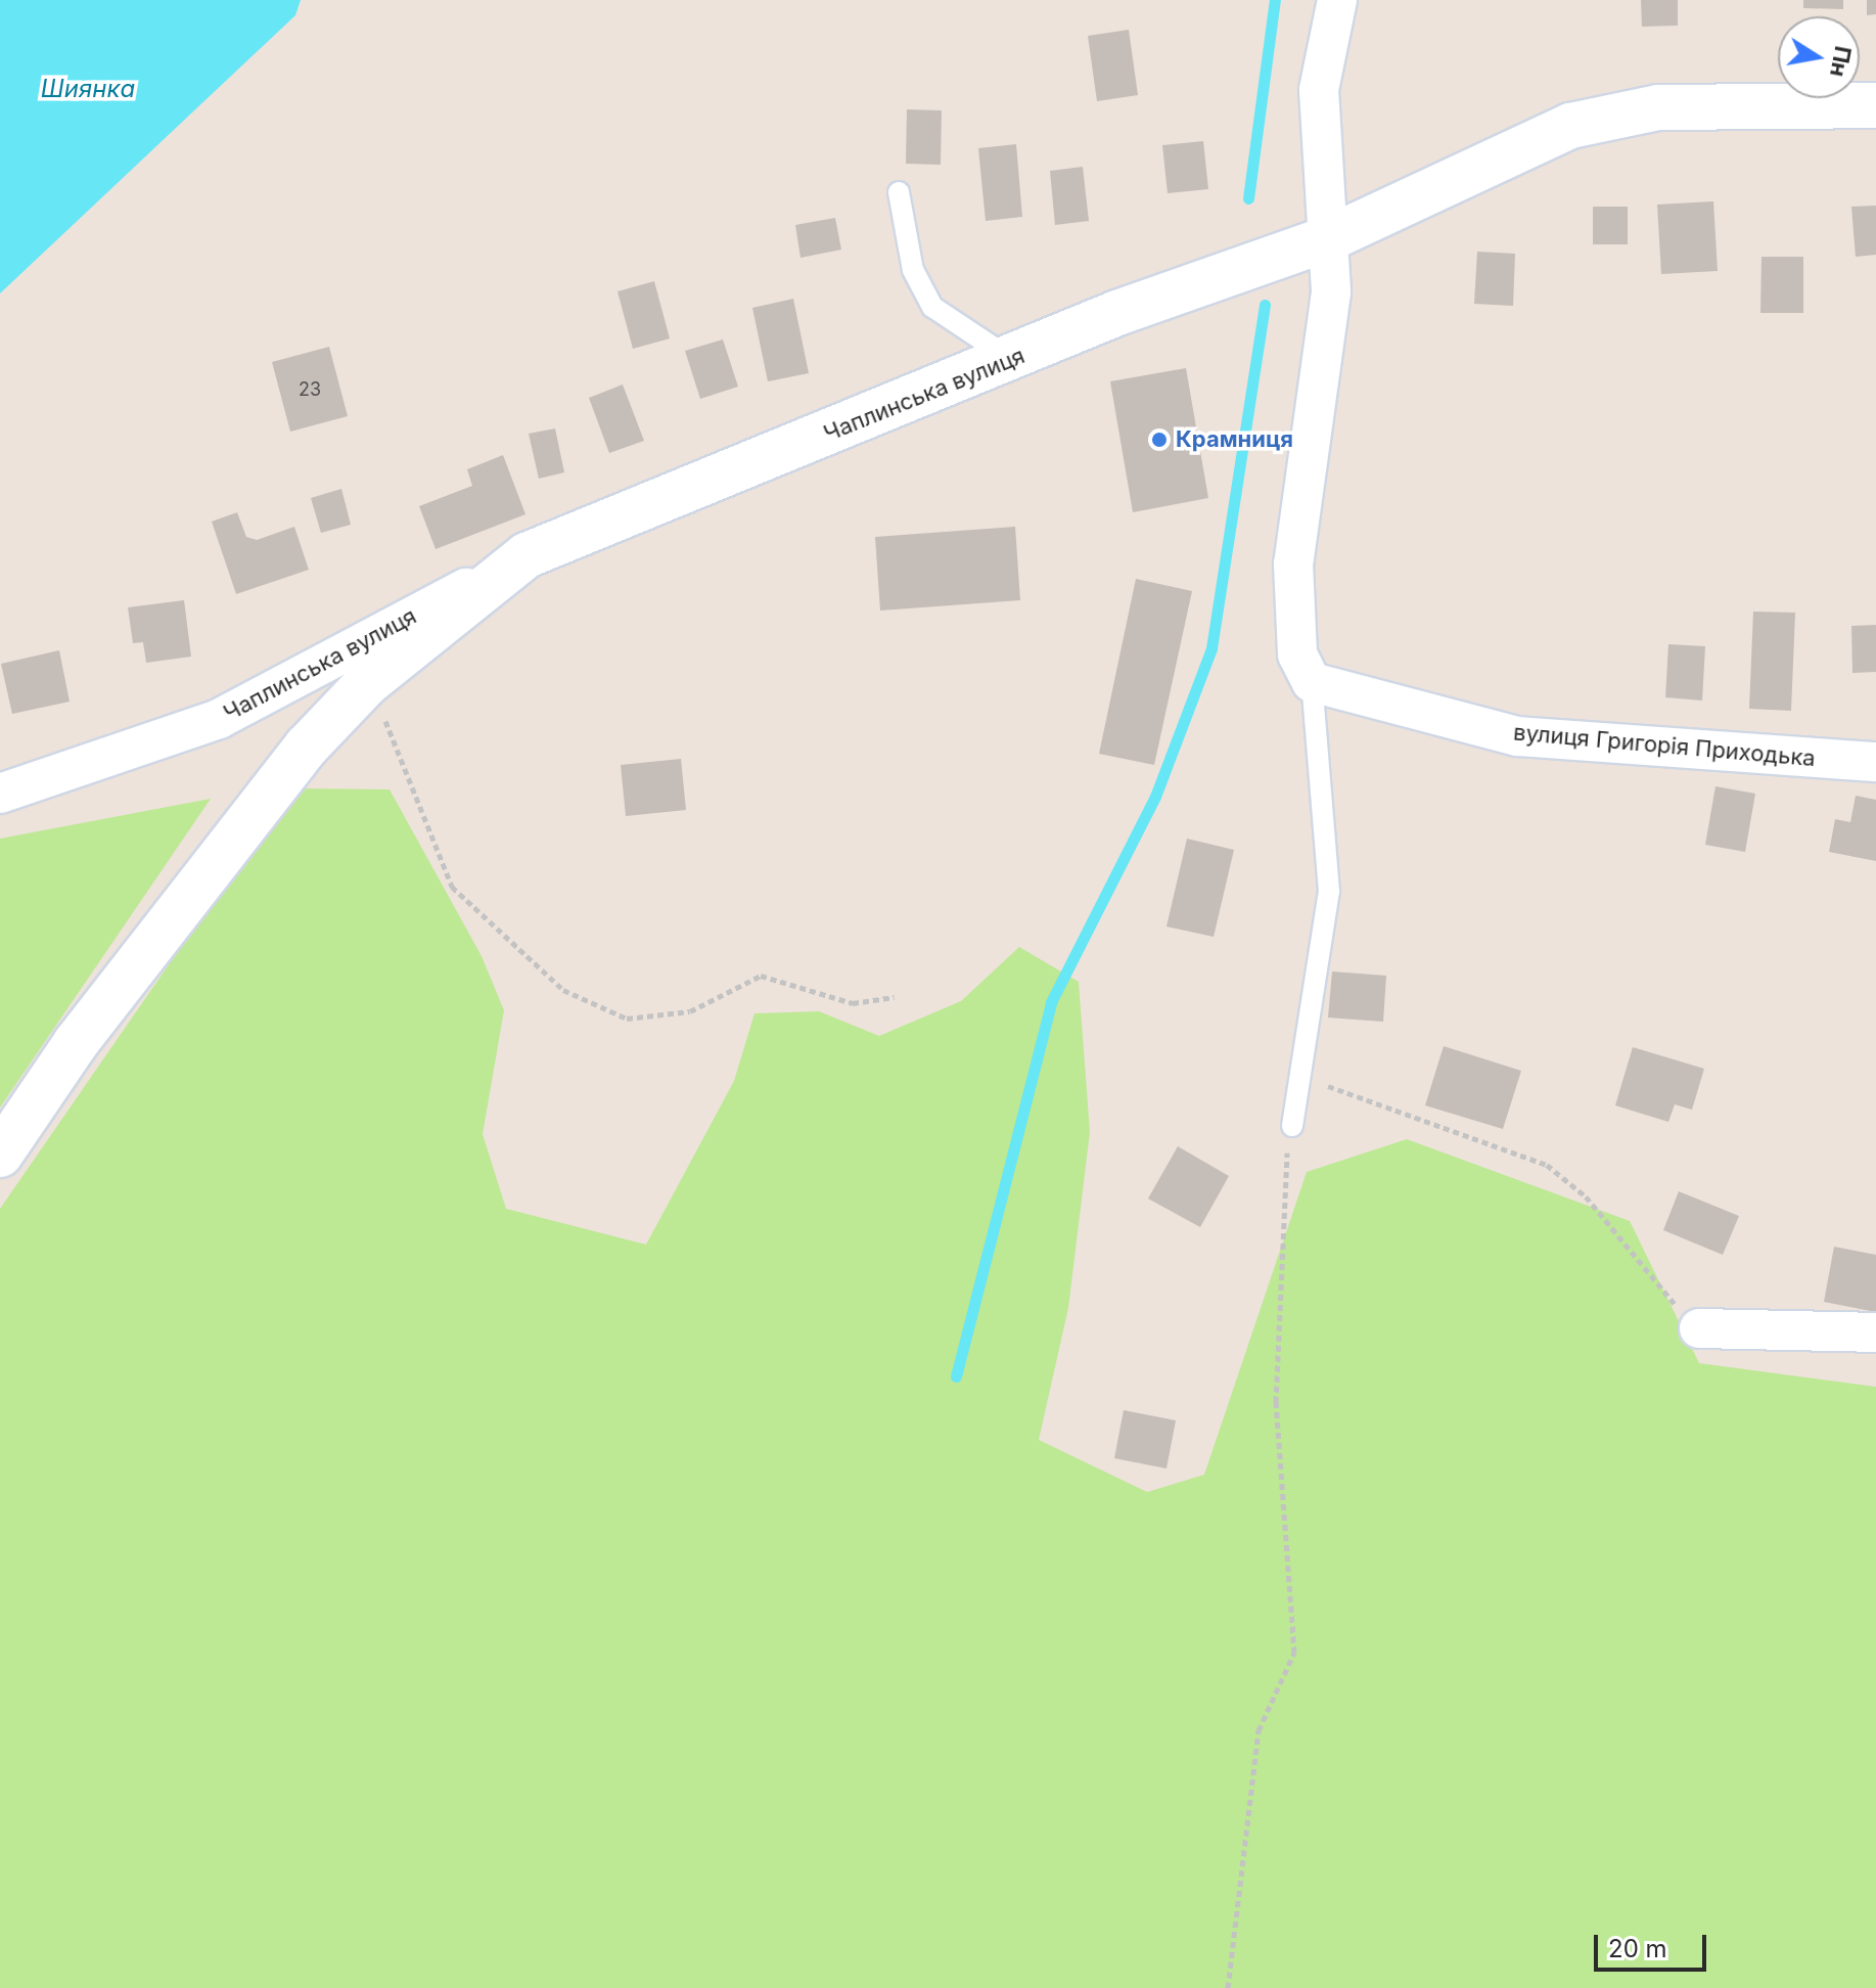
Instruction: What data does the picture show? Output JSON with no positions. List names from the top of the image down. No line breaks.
{"streets":{"street":["Чаплинська вулиця","вулиця Григорія Приходька"]},"water":["Шиянка"],"places":["Крамниця"],"house_numbers":["23"],"scale_bar":"20 m","north":"right"}
